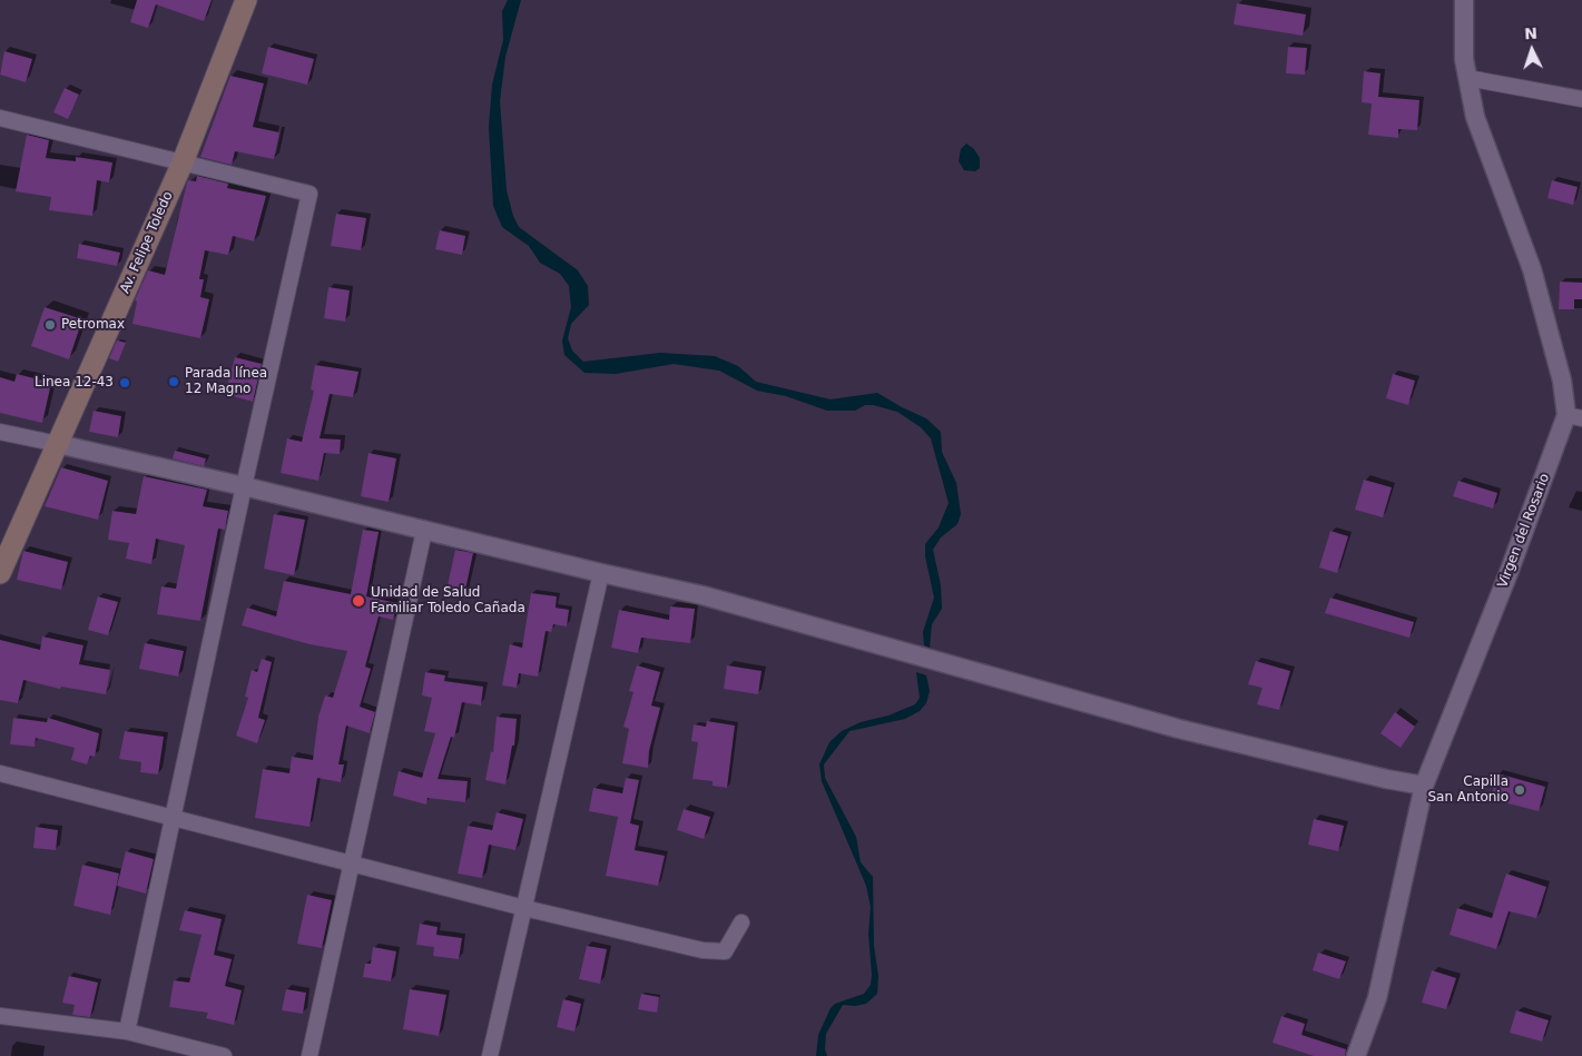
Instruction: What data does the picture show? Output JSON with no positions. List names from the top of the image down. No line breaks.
{"streets":{"main road":["Av. Felipe Toledo"],"street":["Virgen del Rosario"]},"places":["Petromax","Parada línea 12 Magno","Linea 12-43","Unidad de Salud Familiar Toledo Cañada","Capilla San Antonio"],"north":"top"}
